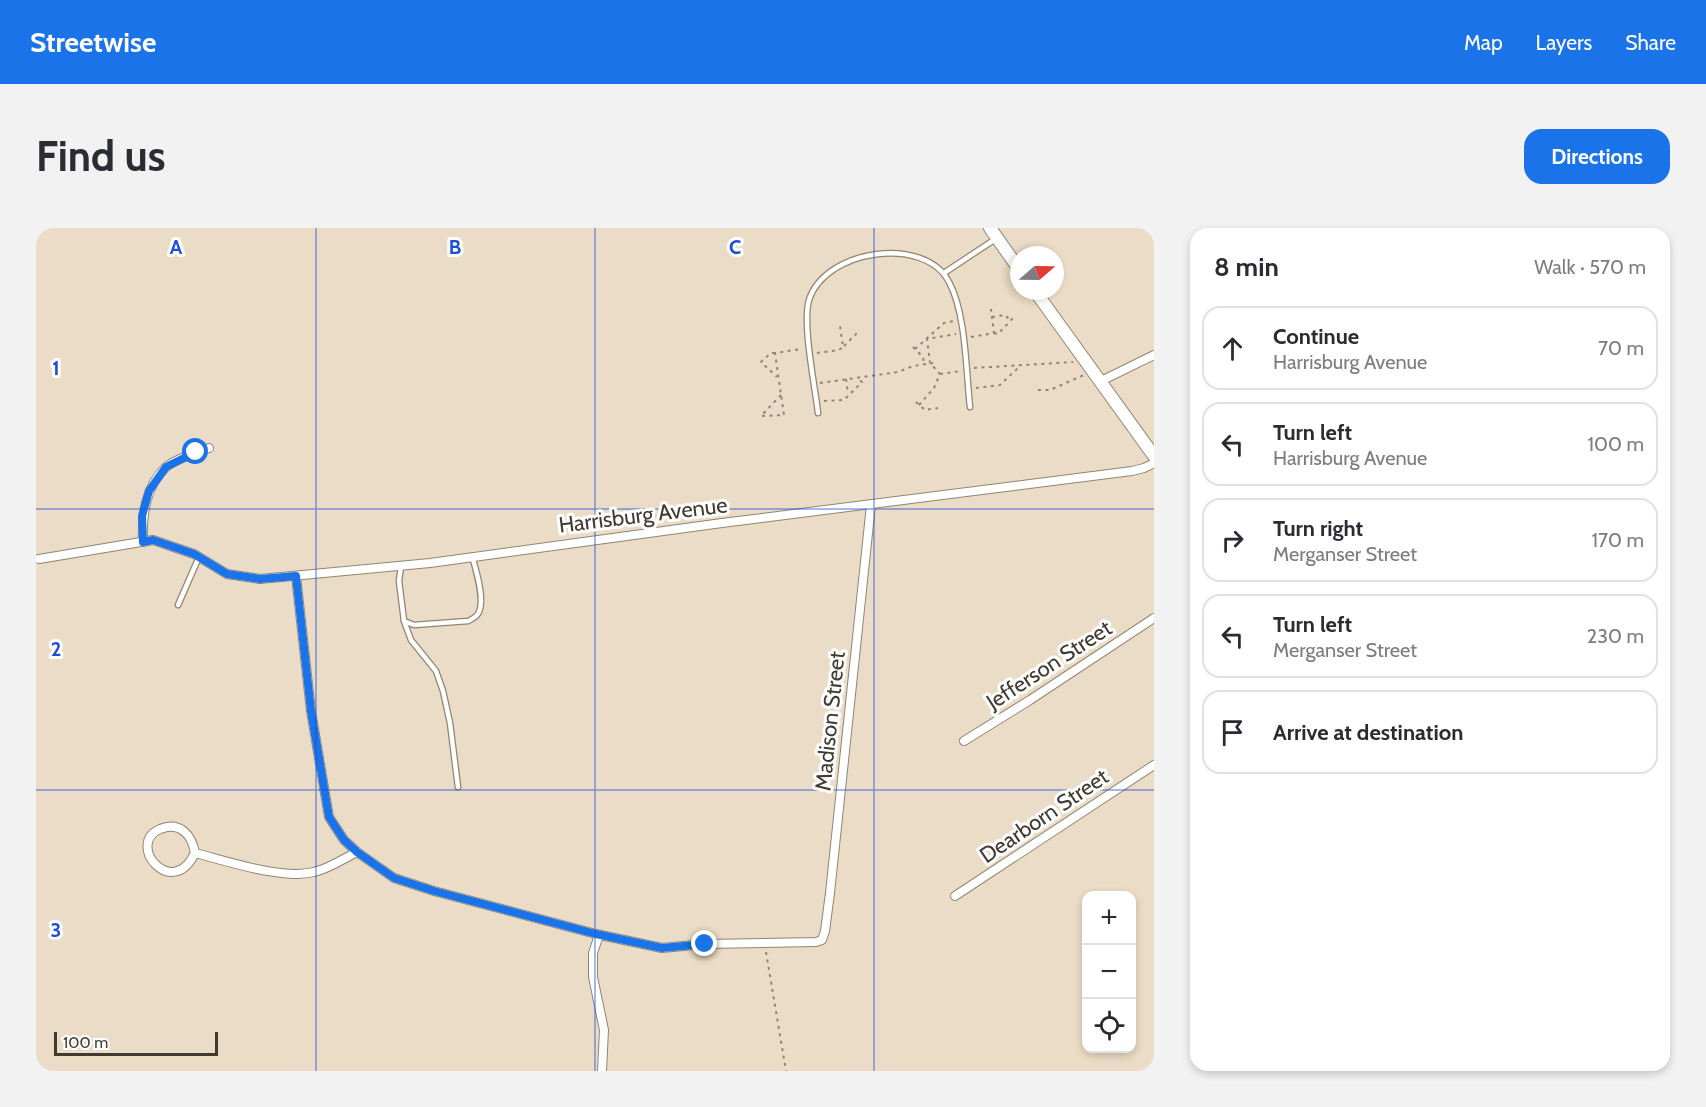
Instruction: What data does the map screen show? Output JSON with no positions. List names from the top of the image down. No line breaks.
{"streets":{"street":["Harrisburg Avenue","Jefferson Street","Madison Street","Dearborn Street"]},"crossings":[["Harrisburg Avenue","Madison Street"]],"scale_bar":"100 m","north":"right","page":{"header":"Streetwise","nav":["Map","Layers","Share"],"buttons":"Directions","title":"Find us","heading":["8 min","Walk · 570 m"],"list":[["Continue","Harrisburg Avenue","70 m"],["Turn left","Harrisburg Avenue","100 m"],["Turn right","Merganser Street","170 m"],["Turn left","Merganser Street","230 m"],"Arrive at destination"],"map_buttons":["+","−"],"scale":"100 m"},"grid":{"columns":["A","B","C"],"rows":["1","2","3"]}}
